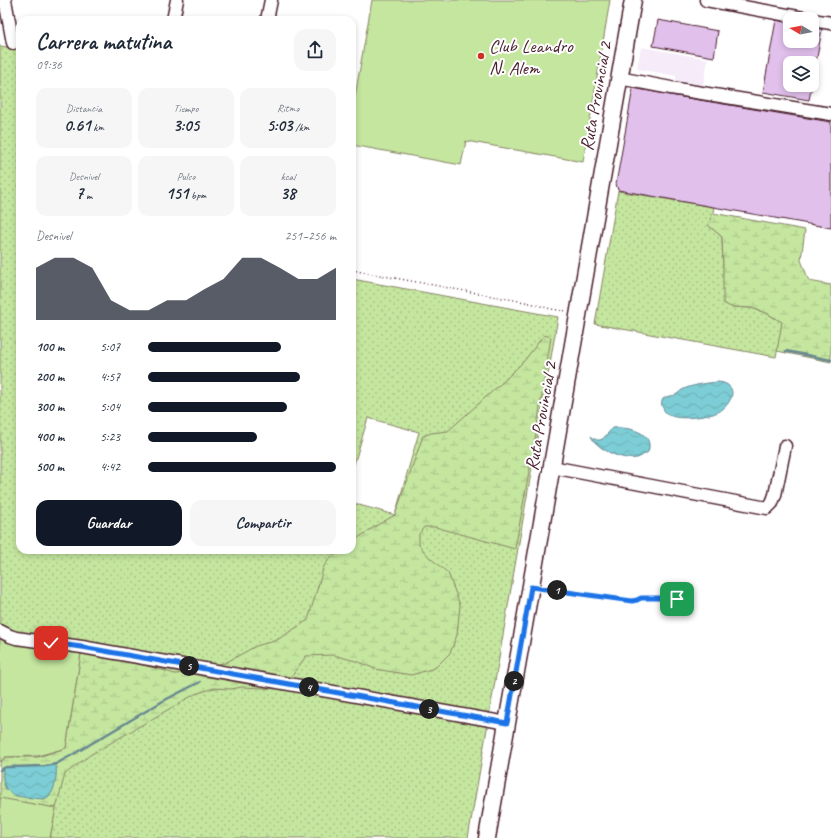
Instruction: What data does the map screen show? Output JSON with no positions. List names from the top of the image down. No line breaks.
{"streets":{"main road":["Ruta Provincial 2"]},"places":["Club Leandro N. Alem"],"north":"left","page":{"heading":["Carrera matutina","09:36"],"stats":[["Distancia","0.61 km"],["Tiempo","3:05"],["Ritmo","5:03 /km"],["Desnivel","7 m"],["Pulso","151 bpm"],["kcal","38"]],"chart":["Desnivel","251–256 m"],"list":[{"name":"100 m","note":"5:07"},{"name":"200 m","note":"4:57"},{"name":"300 m","note":"5:04"},{"name":"400 m","note":"5:23"},{"name":"500 m","note":"4:42"}],"buttons":["Guardar","Compartir"],"pins":["1","5","2","4","3"]}}
